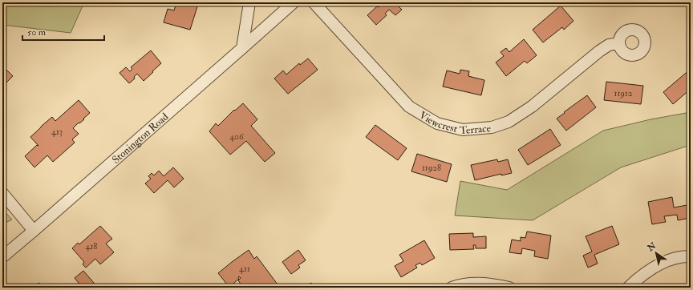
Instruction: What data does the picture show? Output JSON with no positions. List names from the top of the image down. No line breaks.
{"streets":{"street":["Viewcrest Terrace","Stonington Road"]},"house_numbers":["11912","413","406","11928","418","411"],"scale_bar":"50 m","north":"top left"}
